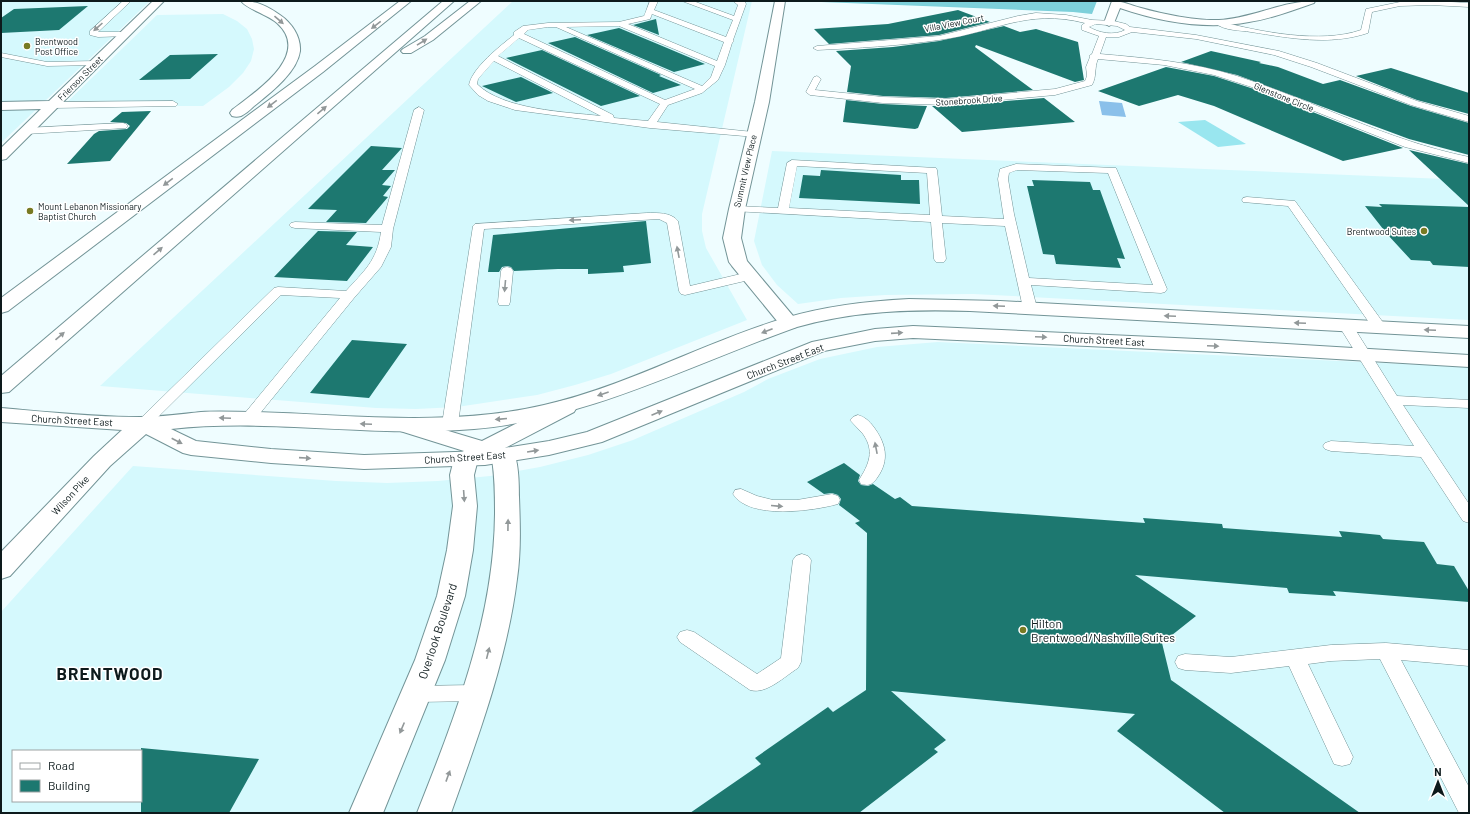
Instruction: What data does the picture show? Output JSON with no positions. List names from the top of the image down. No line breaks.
{"streets":{"main road":["Frierson Street","Summit View Place","Church Street East","Wilson Pike","Overlook Boulevard"],"lane":["Villa View Court","Glenstone Circle","Stonebrook Drive"]},"crossings":[["Glenstone Circle","Stonebrook Drive"],["Summit View Place","Church Street East"],["Church Street East","Wilson Pike"],["Church Street East","Overlook Boulevard"]],"districts":["BRENTWOOD"],"places":["Brentwood Post Office","Mount Lebanon Missionary Baptist Church","Brentwood Suites","Hilton Brentwood/Nashville Suites"],"legend":["Road","Building"],"north":"top"}
